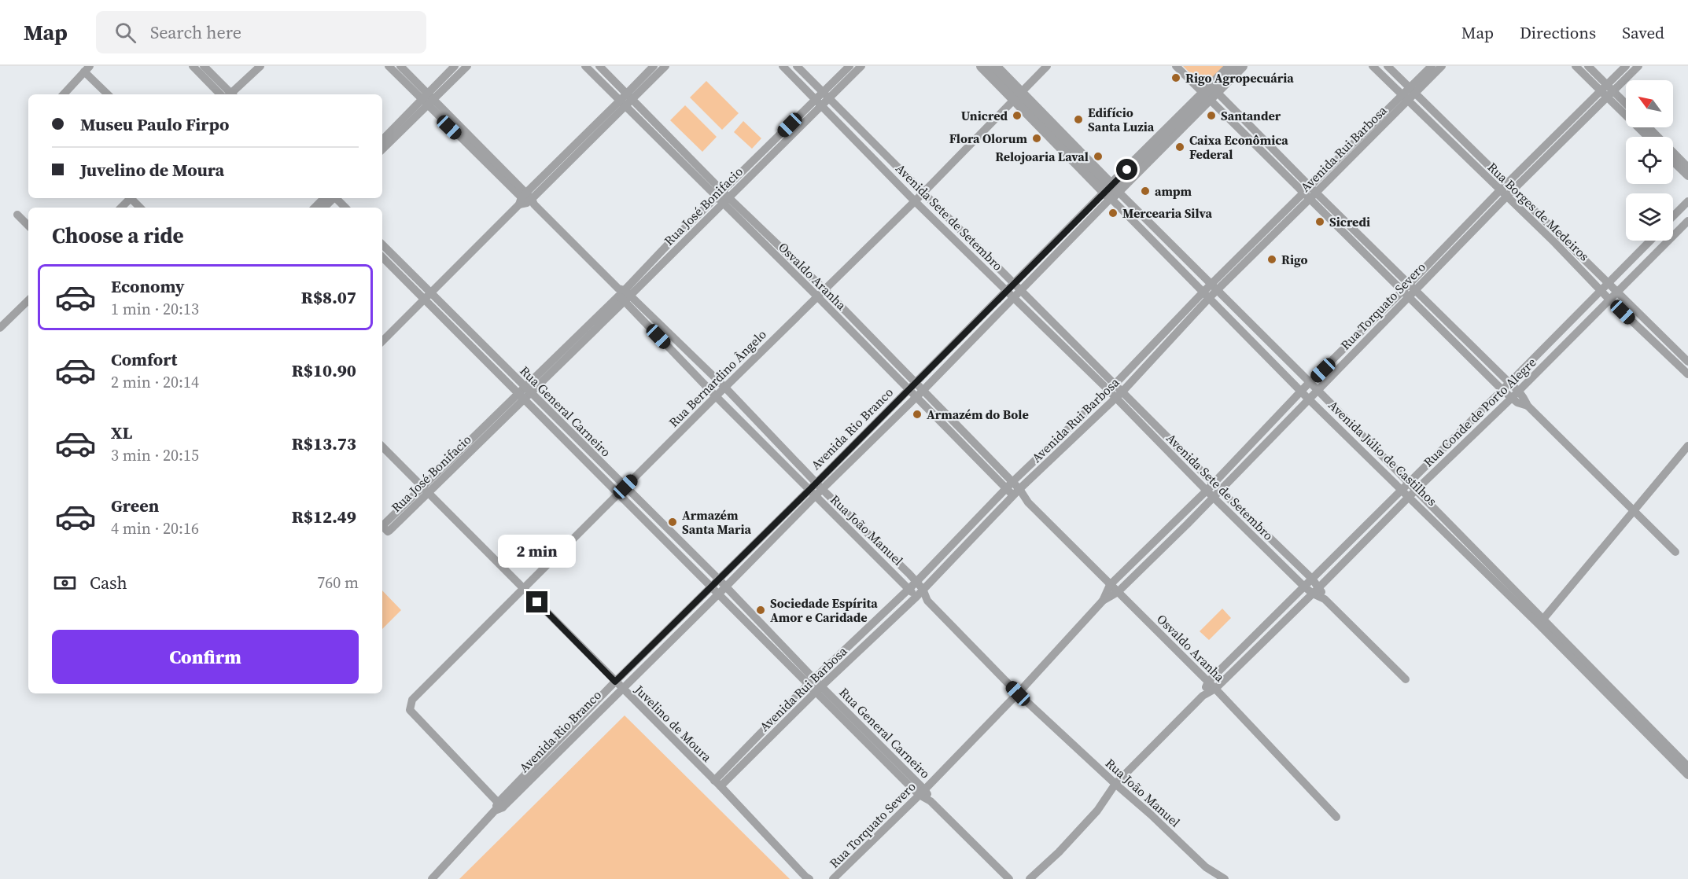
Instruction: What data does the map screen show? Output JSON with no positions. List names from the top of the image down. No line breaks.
{"streets":{"street":["Avenida Rui Barbosa","Rua José Bonifacio","Rua Borges de Medeiros","Avenida Sete de Setembro","Osvaldo Aranha","Rua Torquato Severo","Rua Bernardino Ângelo","Rua General Carneiro","Rua Conde de Porto Alegre","Avenida Rio Branco","Avenida Júlio de Castilhos","Rua João Manuel","Juvelino de Moura"]},"crossings":[["Avenida Rui Barbosa","Rua Borges de Medeiros"],["Avenida Rui Barbosa","Avenida Sete de Setembro"],["Avenida Rui Barbosa","Osvaldo Aranha"],["Avenida Rui Barbosa","Rua General Carneiro"],["Avenida Rui Barbosa","Avenida Júlio de Castilhos"],["Avenida Rui Barbosa","Rua João Manuel"],["Avenida Rui Barbosa","Juvelino de Moura"],["Rua José Bonifacio","Avenida Sete de Setembro"],["Rua José Bonifacio","Osvaldo Aranha"],["Rua José Bonifacio","Rua General Carneiro"],["Rua José Bonifacio","Rua João Manuel"],["Rua José Bonifacio","Juvelino de Moura"],["Rua Borges de Medeiros","Rua Torquato Severo"],["Rua Borges de Medeiros","Rua Conde de Porto Alegre"],["Avenida Sete de Setembro","Rua Torquato Severo"],["Avenida Sete de Setembro","Rua Bernardino Ângelo"],["Avenida Sete de Setembro","Rua Conde de Porto Alegre"],["Avenida Sete de Setembro","Avenida Rio Branco"],["Osvaldo Aranha","Rua Torquato Severo"],["Osvaldo Aranha","Rua Bernardino Ângelo"],["Osvaldo Aranha","Rua Conde de Porto Alegre"],["Osvaldo Aranha","Avenida Rio Branco"],["Rua Torquato Severo","Rua General Carneiro"],["Rua Torquato Severo","Avenida Júlio de Castilhos"],["Rua Torquato Severo","Rua João Manuel"],["Rua Bernardino Ângelo","Rua General Carneiro"],["Rua Bernardino Ângelo","Avenida Rio Branco"],["Rua Bernardino Ângelo","Avenida Júlio de Castilhos"],["Rua Bernardino Ângelo","Rua João Manuel"],["Rua Bernardino Ângelo","Juvelino de Moura"],["Rua General Carneiro","Avenida Rio Branco"],["Rua Conde de Porto Alegre","Avenida Júlio de Castilhos"],["Rua Conde de Porto Alegre","Rua João Manuel"],["Avenida Rio Branco","Avenida Júlio de Castilhos"],["Avenida Rio Branco","Rua João Manuel"],["Avenida Rio Branco","Juvelino de Moura"]],"places":["Rigo Agropecuária","Unicred","Santander","Edifício Santa Luzia","Flora Olorum","Caixa Econômica Federal","Relojoaria Laval","ampm","Mercearia Silva","Sicredi","Rigo","Armazém do Bole","Armazém Santa Maria","Sociedade Espírita Amor e Caridade"],"north":"top left","page":{"header":"Map","search":"Search here","nav":["Map","Directions","Saved"],"banner":["Museu Paulo Firpo","Juvelino de Moura"],"heading":"Choose a ride","list":[{"name":"Economy","note":"1 min · 20:13","value":"R$8.07"},{"name":"Comfort","note":"2 min · 20:14","value":"R$10.90"},{"name":"XL","note":"3 min · 20:15","value":"R$13.73"},{"name":"Green","note":"4 min · 20:16","value":"R$12.49"}],"bubble":"2 min","pay":["Cash","760 m"],"buttons":"Confirm"}}
